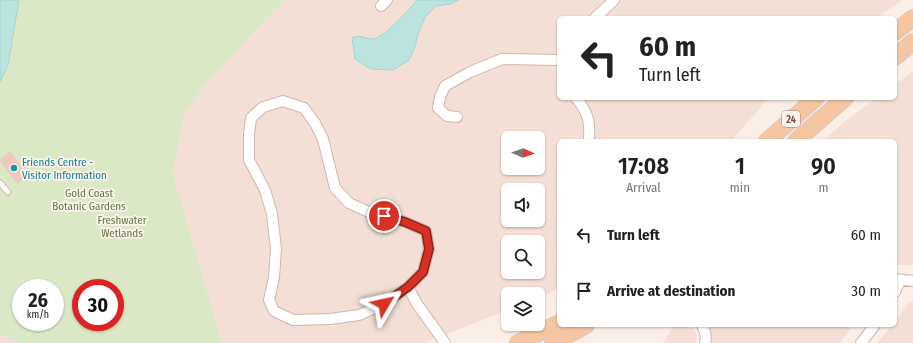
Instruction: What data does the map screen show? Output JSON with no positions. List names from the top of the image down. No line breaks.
{"streets":{"main road":["24"]},"parks":["Gold Coast Botanic Gardens","Freshwater Wetlands"],"places":["Friends Centre - Visitor Information"],"north":"right","page":{"turn":["60 m","Turn left"],"eta":["17:08","Arrival","1","min","90","m"],"list":[{"name":"Turn left","value":"60 m"},{"name":"Arrive at destination","value":"30 m"}],"speed":"26 km/h","limit":"30"}}
